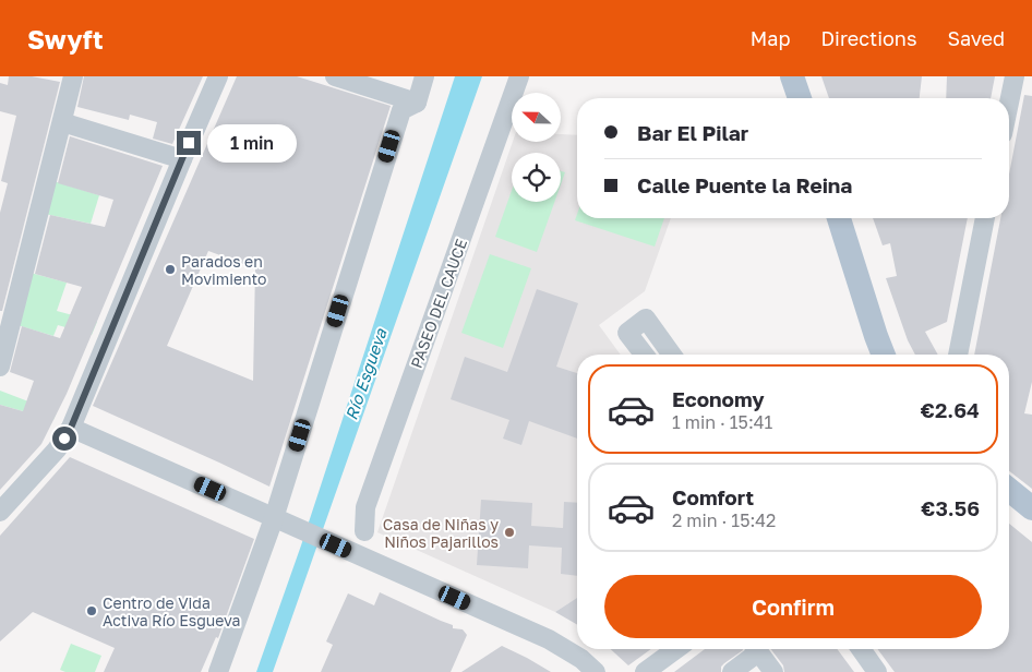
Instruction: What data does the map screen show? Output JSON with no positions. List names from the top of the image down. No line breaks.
{"streets":{"street":["PASEO DEL CAUCE"]},"water":["Río Esgueva"],"places":["Parados en Movimiento","Casa de Niñas y Niños Pajarillos","Centro de Vida Activa Río Esgueva"],"north":"left","page":{"header":"Swyft","nav":["Map","Directions","Saved"],"banner":["Bar El Pilar","Calle Puente la Reina"],"bubble":"1 min","list":[{"name":"Economy","note":"1 min · 15:41","value":"€2.64"},{"name":"Comfort","note":"2 min · 15:42","value":"€3.56"}],"buttons":"Confirm"}}
